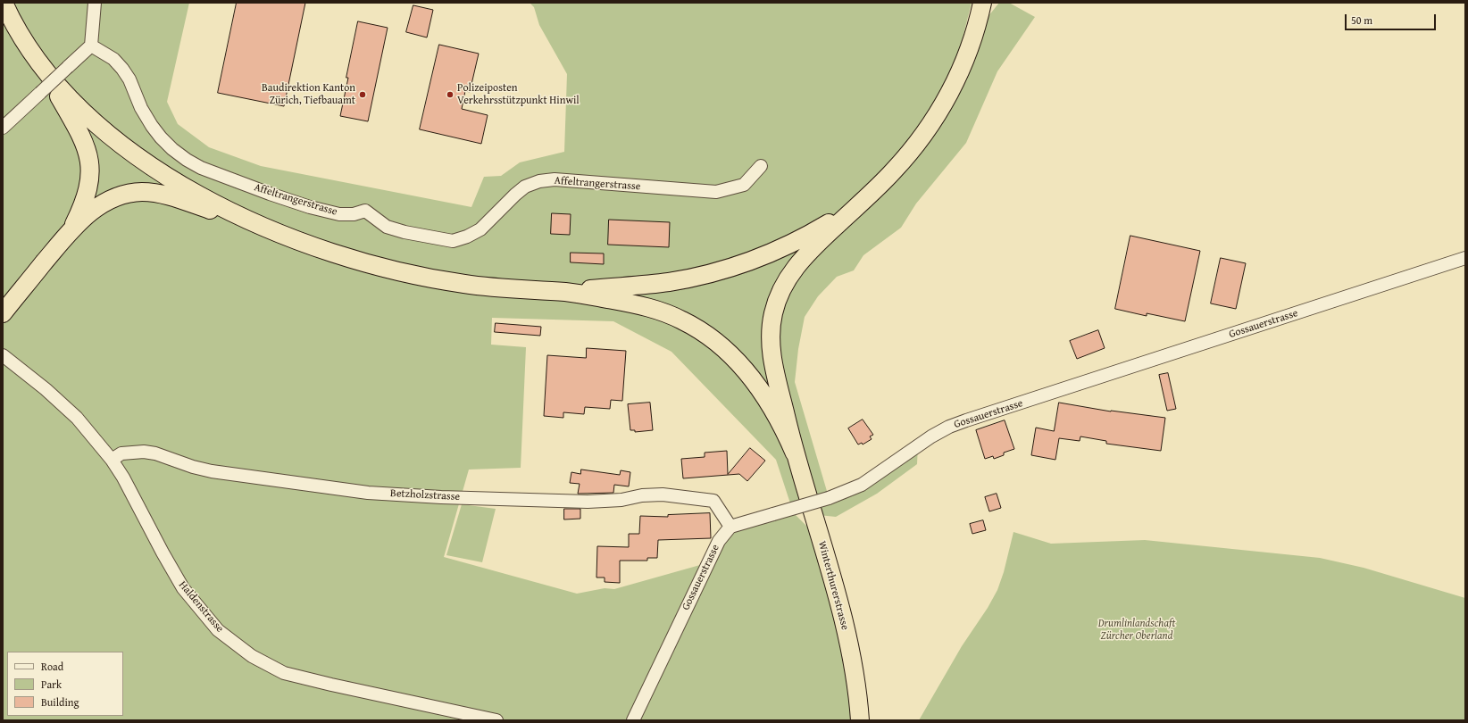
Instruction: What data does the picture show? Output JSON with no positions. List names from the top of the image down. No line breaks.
{"streets":{"highway":["Winterthurerstrasse"],"street":["Affeltrangerstrasse","Gossauerstrasse","Betzholzstrasse","Haldenstrasse"]},"crossings":[["Gossauerstrasse","Betzholzstrasse"],["Betzholzstrasse","Haldenstrasse"]],"parks":["Drumlinlandschaft Zürcher Oberland"],"places":["Baudirektion Kanton Zürich, Tiefbauamt","Polizeiposten Verkehrsstützpunkt Hinwil"],"legend":["Road","Park","Building"],"scale_bar":"50 m"}
